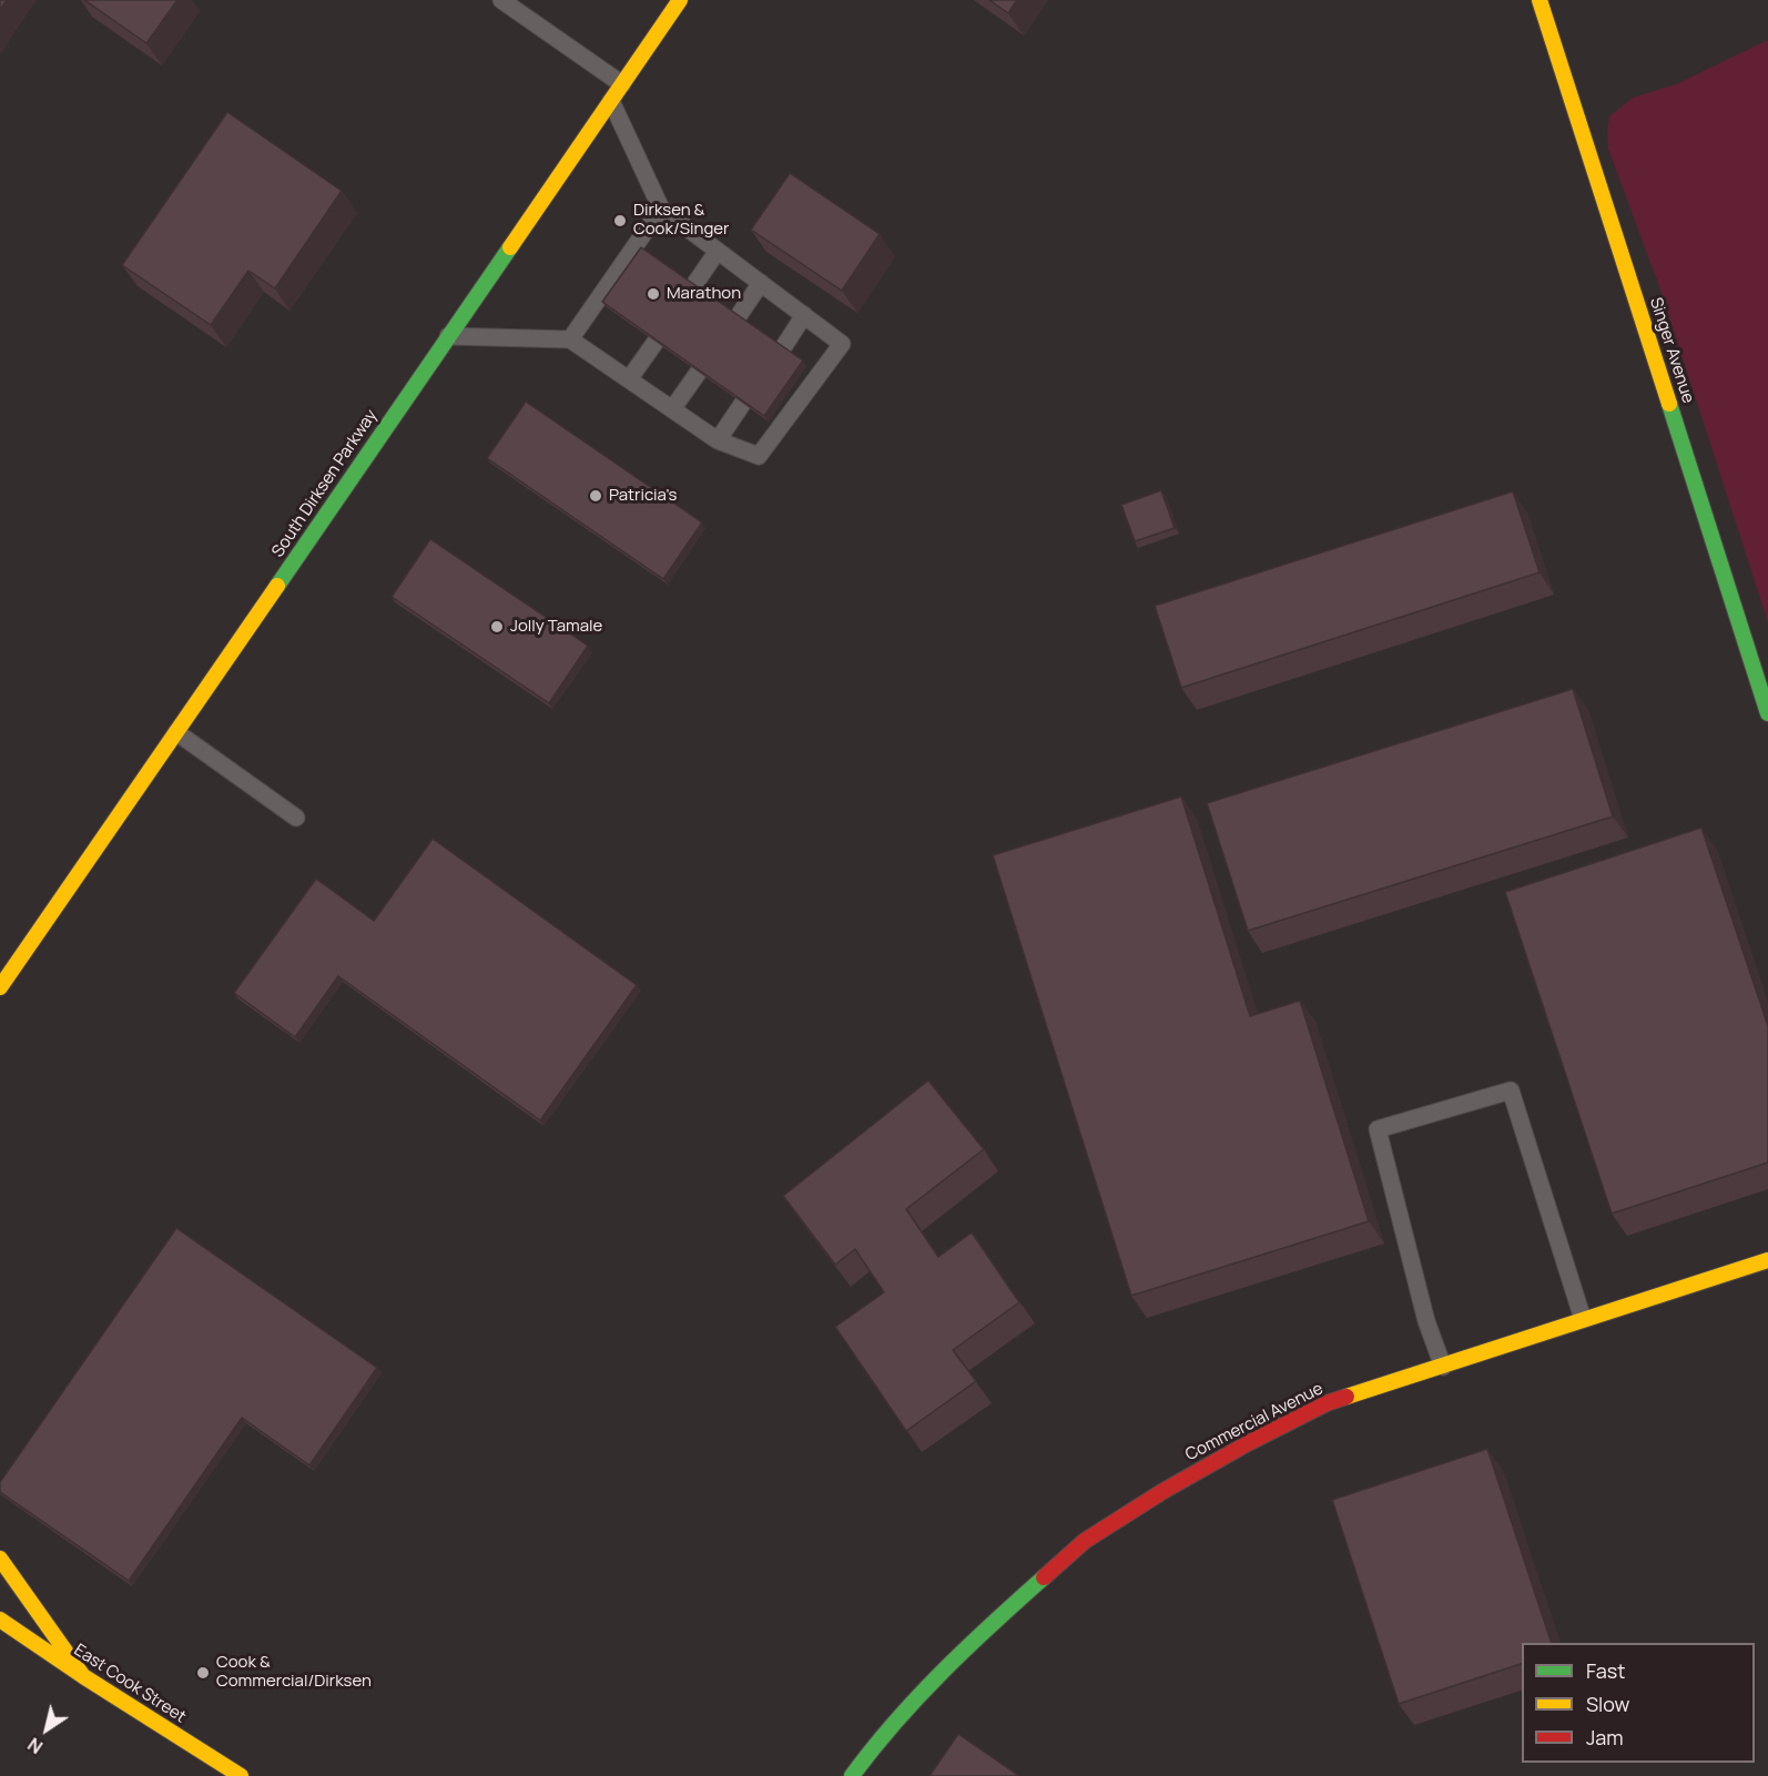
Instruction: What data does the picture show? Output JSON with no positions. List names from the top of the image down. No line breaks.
{"streets":{"street":["Singer Avenue","South Dirksen Parkway","Commercial Avenue","East Cook Street"]},"places":["Dirksen & Cook/Singer","Marathon","Patricia's","Jolly Tamale","Cook & Commercial/Dirksen"],"legend":["Fast","Slow","Jam"],"north":"bottom left"}
